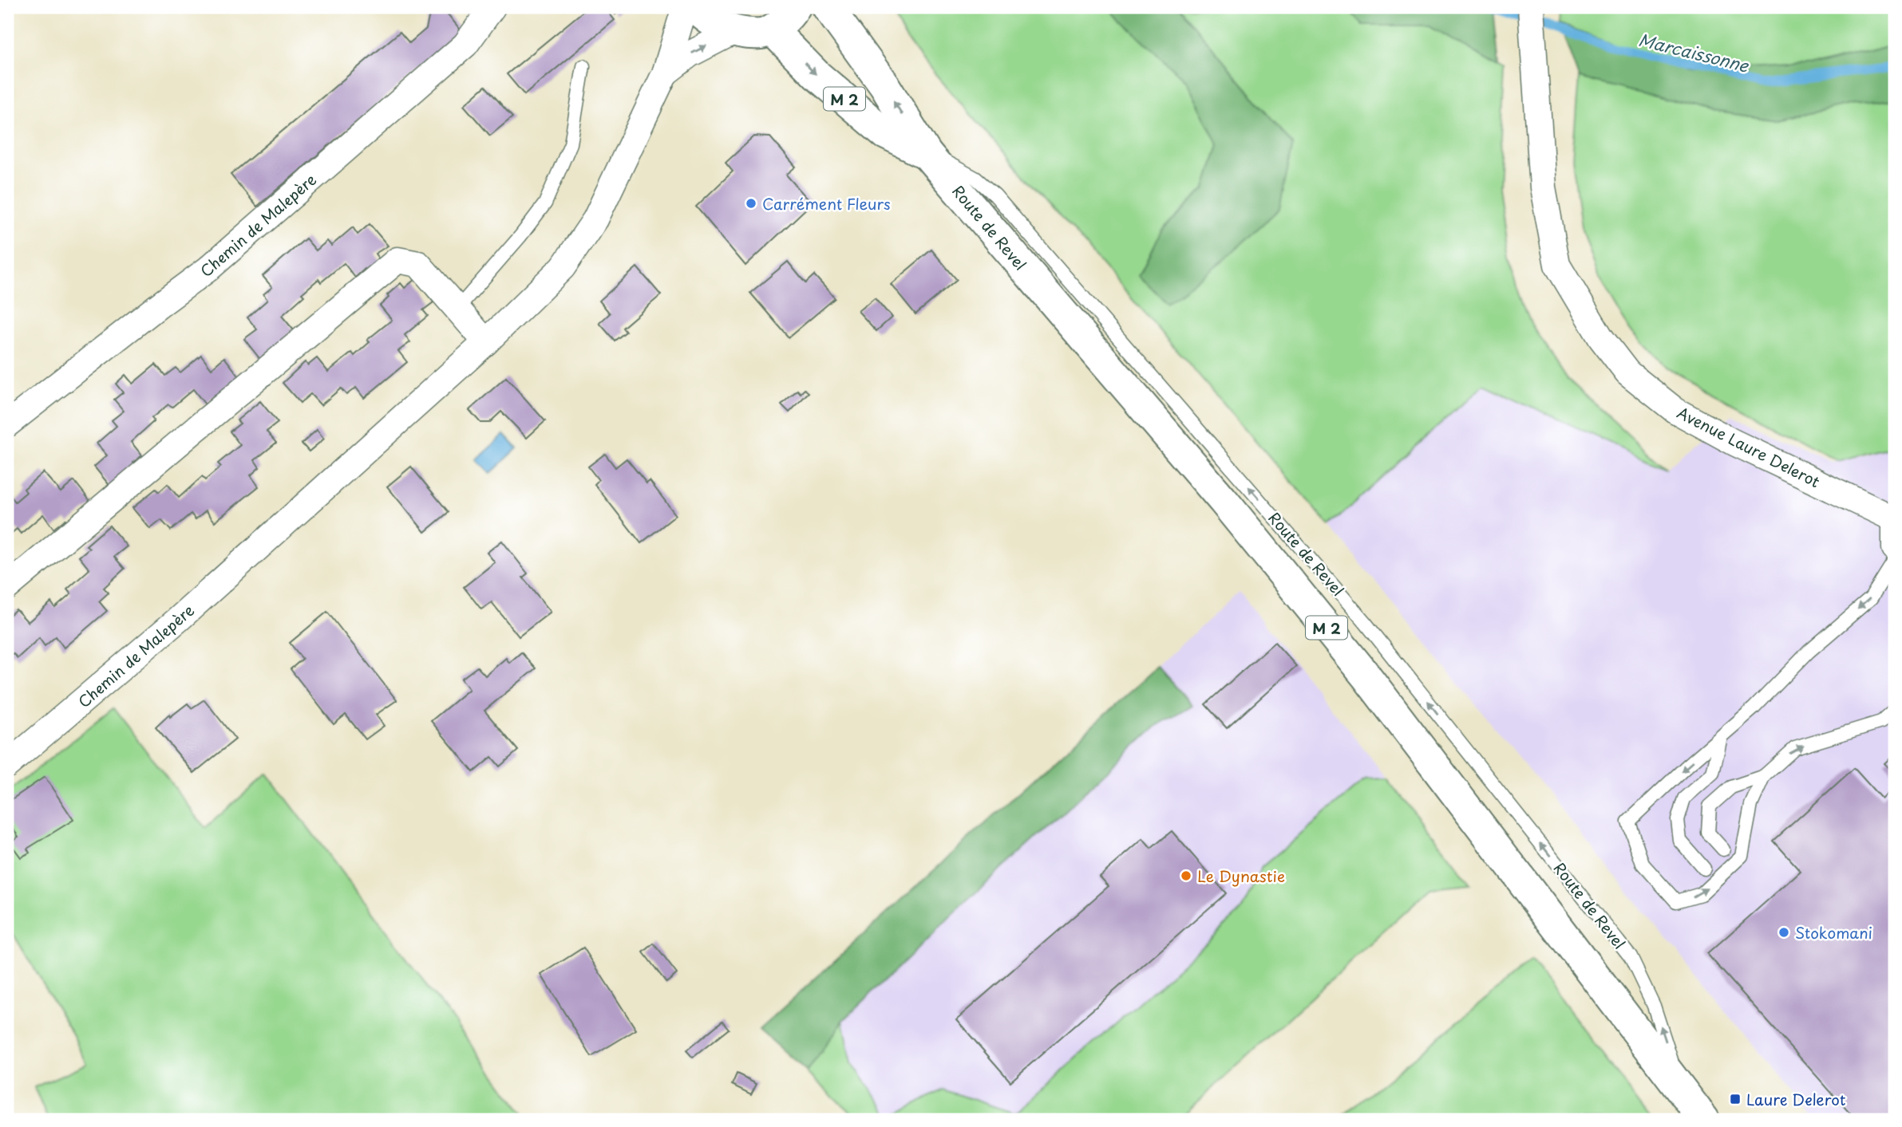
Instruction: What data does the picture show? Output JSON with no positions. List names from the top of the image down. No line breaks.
{"streets":{"main road":["M 2","Route de Revel"],"street":["Chemin de Malepère","Avenue Laure Delerot"]},"water":["Marcaissonne"],"places":{"other":["Carrément Fleurs","Le Dynastie","Stokomani"],"transit":["Laure Delerot"]}}
